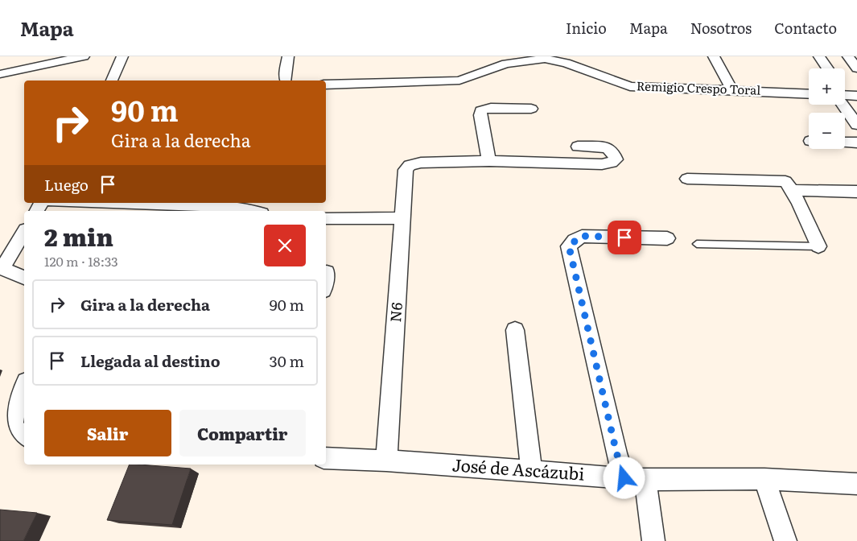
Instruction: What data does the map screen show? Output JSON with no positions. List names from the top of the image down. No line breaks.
{"streets":{"street":["Remigio Crespo Toral","N6","José de Ascázubi"]},"crossings":[["N6","José de Ascázubi"]],"page":{"header":"Mapa","nav":["Inicio","Mapa","Nosotros","Contacto"],"map_buttons":["+","−"],"turn":["90 m","Gira a la derecha"],"then":"Luego","heading":["2 min","120 m · 18:33"],"list":[{"name":"Gira a la derecha","value":"90 m"},{"name":"Llegada al destino","value":"30 m"}],"buttons":["Salir","Compartir"]}}
